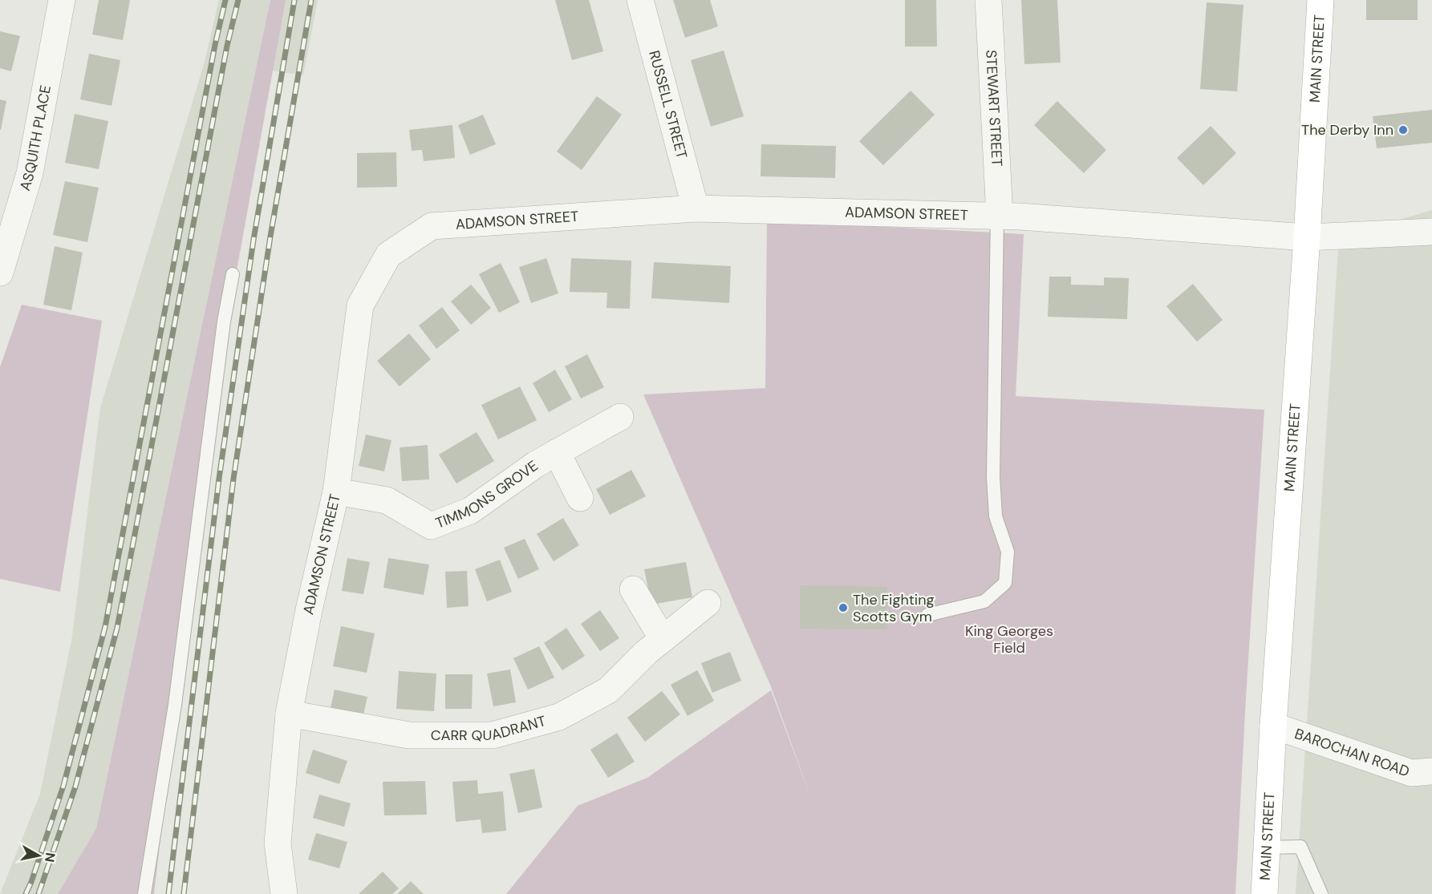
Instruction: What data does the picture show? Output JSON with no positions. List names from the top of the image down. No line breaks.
{"streets":{"main road":["MAIN STREET"],"street":["RUSSELL STREET","STEWART STREET","ASQUITH PLACE","ADAMSON STREET","TIMMONS GROVE","CARR QUADRANT","BAROCHAN ROAD"]},"crossings":[["MAIN STREET","ADAMSON STREET"],["MAIN STREET","BAROCHAN ROAD"],["RUSSELL STREET","ADAMSON STREET"],["STEWART STREET","ADAMSON STREET"],["ADAMSON STREET","TIMMONS GROVE"],["ADAMSON STREET","CARR QUADRANT"]],"parks":["King Georges Field"],"places":["The Derby Inn","The Fighting Scotts Gym"],"north":"right"}
